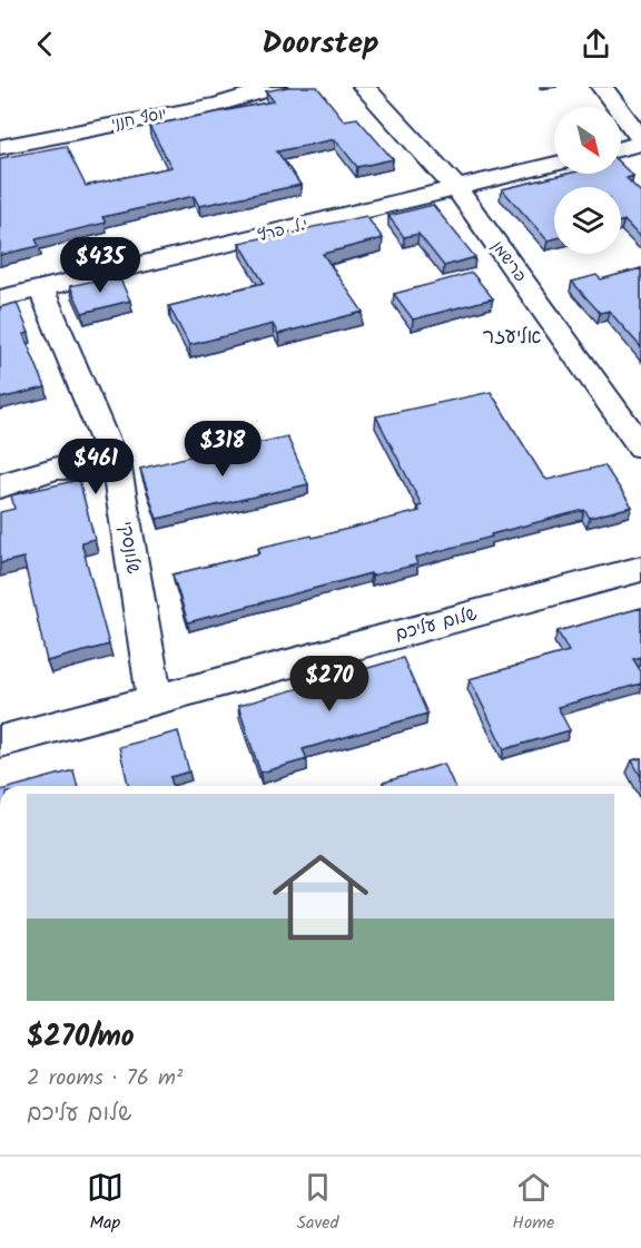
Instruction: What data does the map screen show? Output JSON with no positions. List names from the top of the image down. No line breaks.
{"streets":{"street":["יוסף חנני","י.ל. פרץ","פרישמן","שלונסקי","שלום עליכם"]},"crossings":[["י.ל. פרץ","פרישמן"],["י.ל. פרץ","שלונסקי"],["שלונסקי","שלום עליכם"]],"districts":["אליעזר"],"north":"bottom right","page":{"header":"Doorstep","price":["$435","$318","$461","$270"],"list":[{"name":"$270/mo","note":"2 rooms · 76 m² · שלום עליכם"}],"tabs":["Map","Saved","Home"]}}
